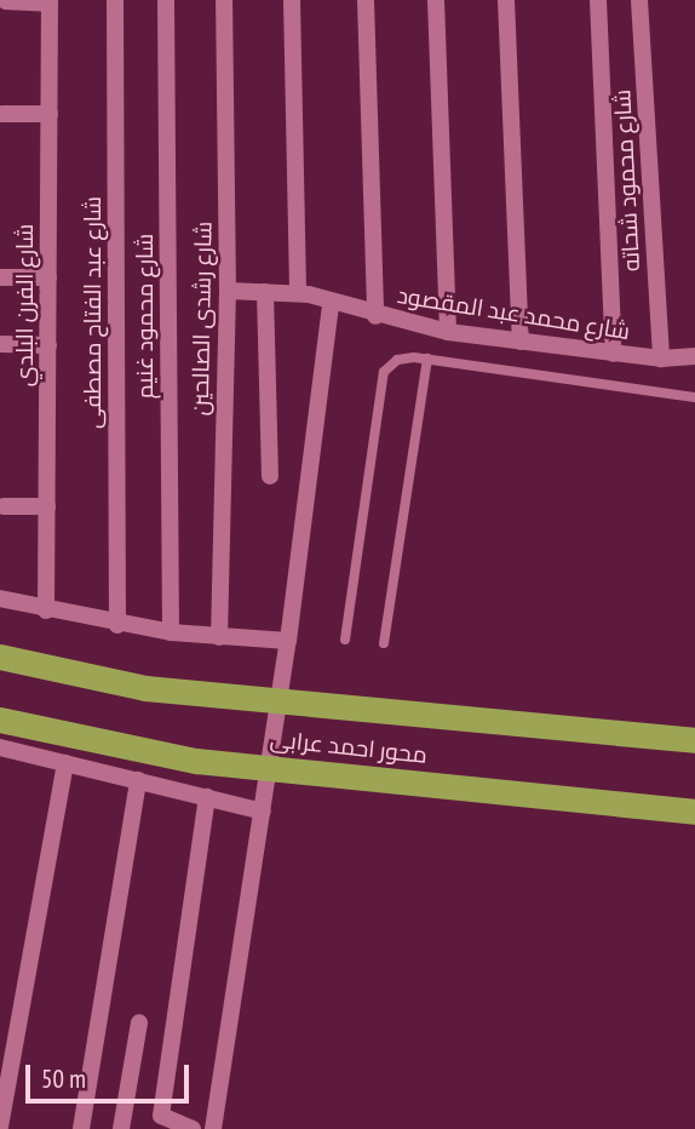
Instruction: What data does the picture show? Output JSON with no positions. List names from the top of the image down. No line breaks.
{"streets":{"highway":["محور احمد عرابى"],"street":["شارع محمود شحاته","شارع الفرن البلدي","شارع عبد الفتاح مصطفى","شارع محمد عبد المقصود","شارع محمود غنيم","شارع رشدى الصالحين"]},"crossings":[["شارع محمود شحاته","شارع محمد عبد المقصود"],["شارع محمد عبد المقصود","شارع رشدى الصالحين"]],"scale_bar":"50 m"}
